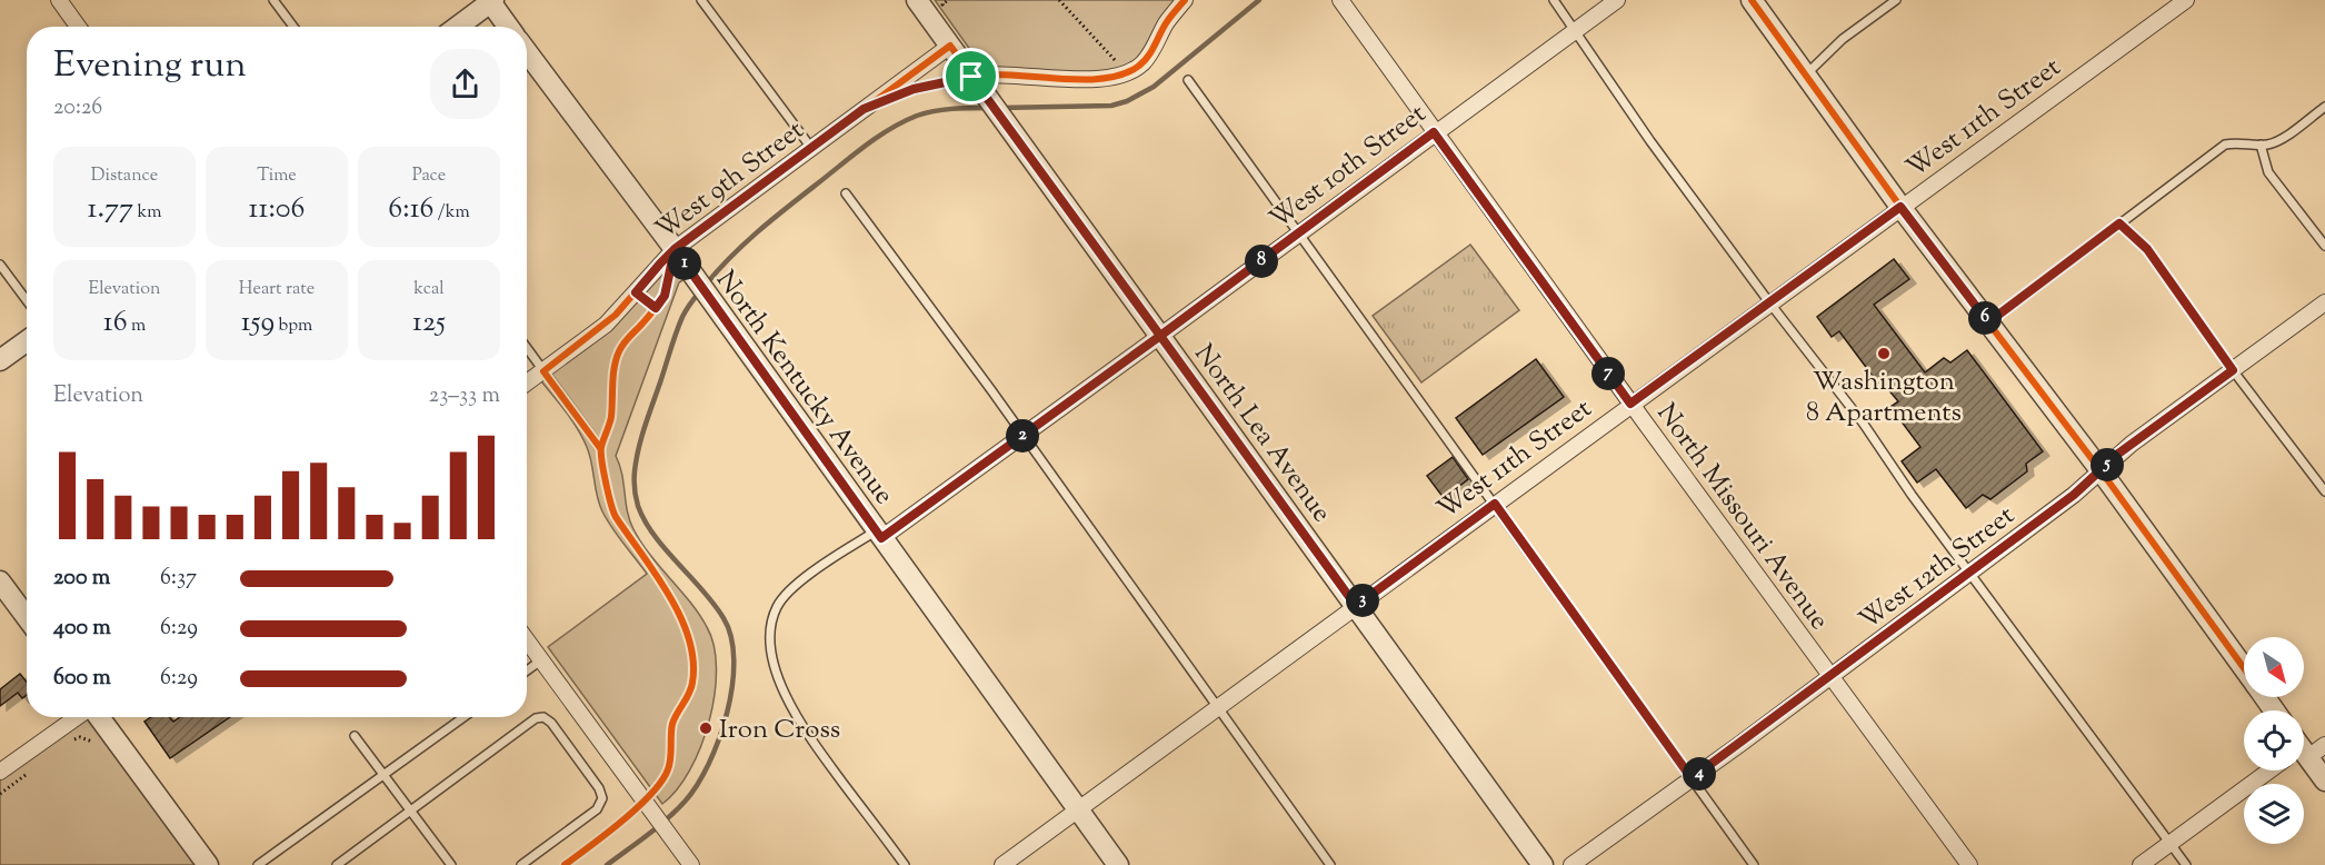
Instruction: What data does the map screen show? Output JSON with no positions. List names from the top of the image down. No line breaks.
{"streets":{"street":["West 11th Street","West 10th Street","West 9th Street","North Kentucky Avenue","North Lea Avenue","North Missouri Avenue","West 12th Street"]},"crossings":[["West 11th Street","North Kentucky Avenue"],["West 11th Street","North Lea Avenue"],["West 11th Street","North Missouri Avenue"],["West 10th Street","North Kentucky Avenue"],["West 10th Street","North Lea Avenue"],["West 10th Street","North Missouri Avenue"],["West 9th Street","North Kentucky Avenue"],["West 9th Street","North Lea Avenue"],["North Missouri Avenue","West 12th Street"]],"places":["Washington 8 Apartments","Iron Cross"],"north":"bottom right","page":{"heading":["Evening run","20:26"],"stats":[["Distance","1.77 km"],["Time","11:06"],["Pace","6:16 /km"],["Elevation","16 m"],["Heart rate","159 bpm"],["kcal","125"]],"pins":["8","1","6","7","2","5","3","4"],"chart":["Elevation","23–33 m"],"list":[{"name":"200 m","note":"6:37"},{"name":"400 m","note":"6:29"},{"name":"600 m","note":"6:29"}]}}
